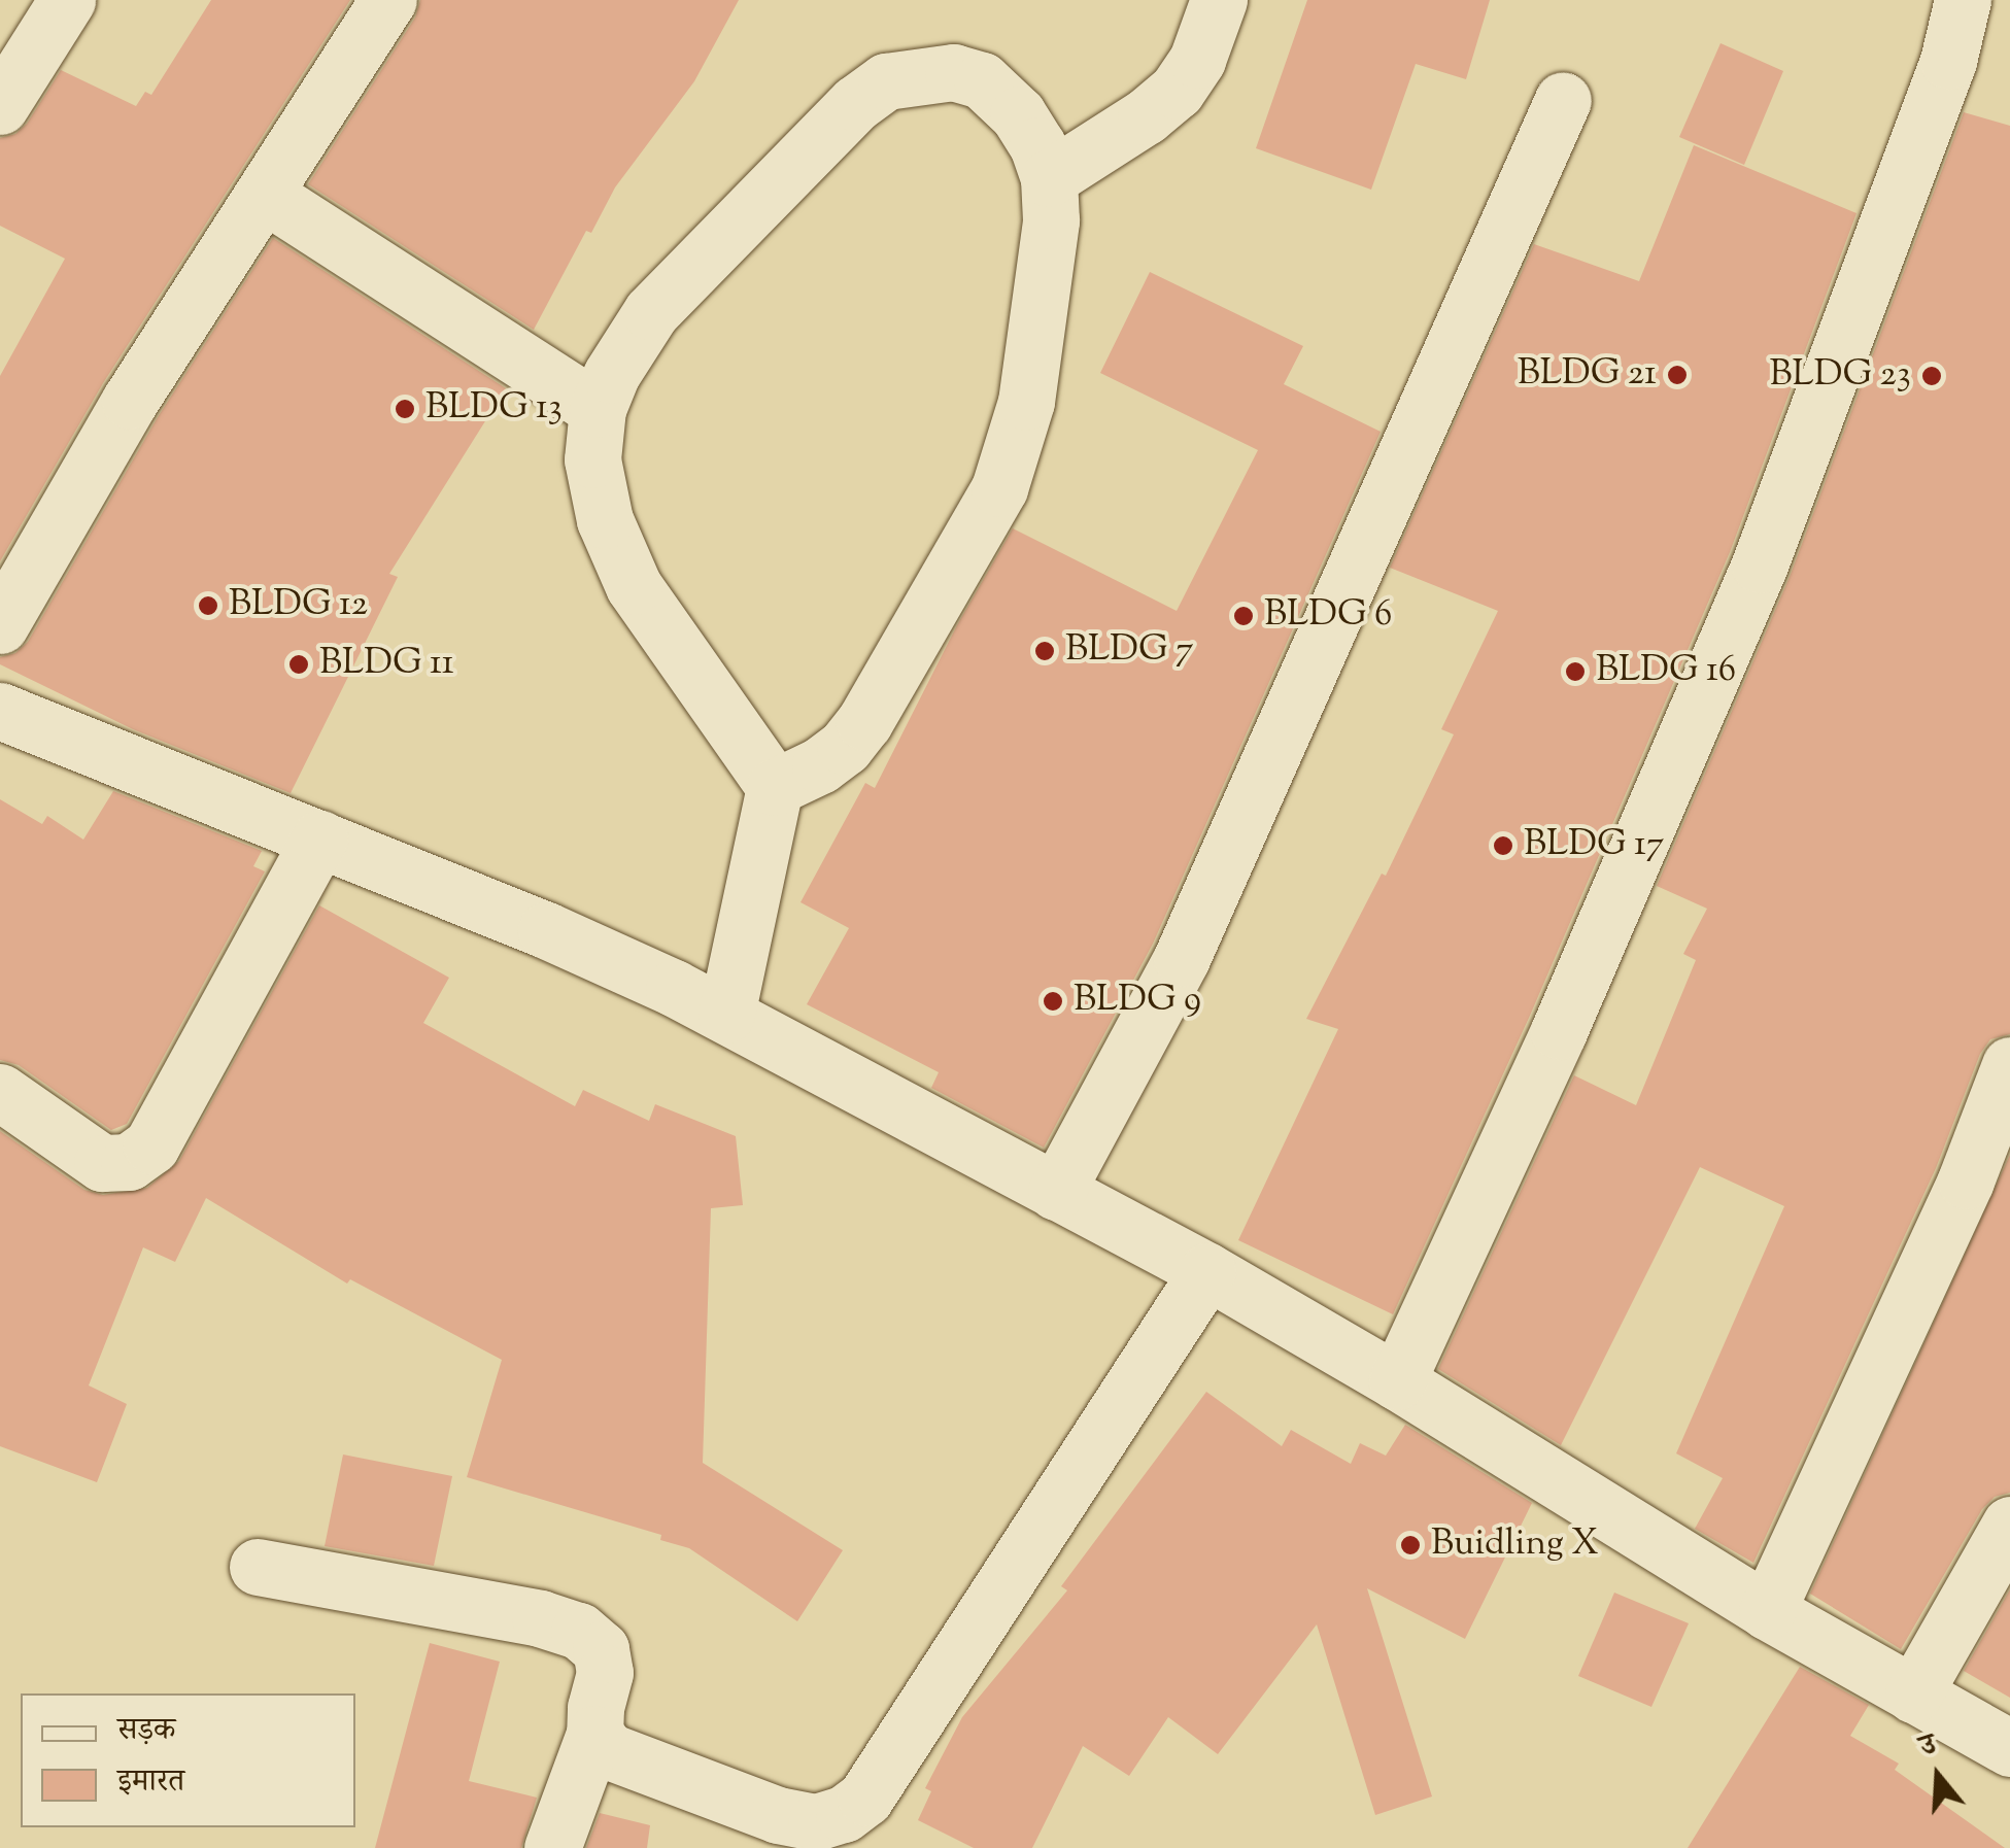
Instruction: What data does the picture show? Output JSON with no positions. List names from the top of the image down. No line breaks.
{"places":["BLDG 21","BLDG 23","BLDG 13","BLDG 12","BLDG 6","BLDG 7","BLDG 11","BLDG 16","BLDG 17","BLDG 9","Buidling X"],"legend":["सड़क","इमारत"],"north":"top"}
